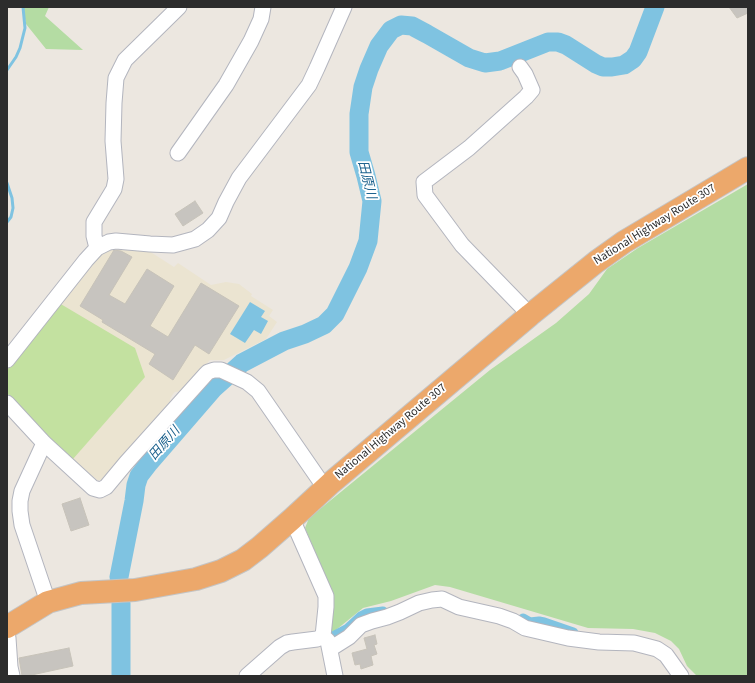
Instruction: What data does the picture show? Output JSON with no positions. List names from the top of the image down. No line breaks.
{"streets":{"highway":["National Highway Route 307"]},"water":["田原川"]}
